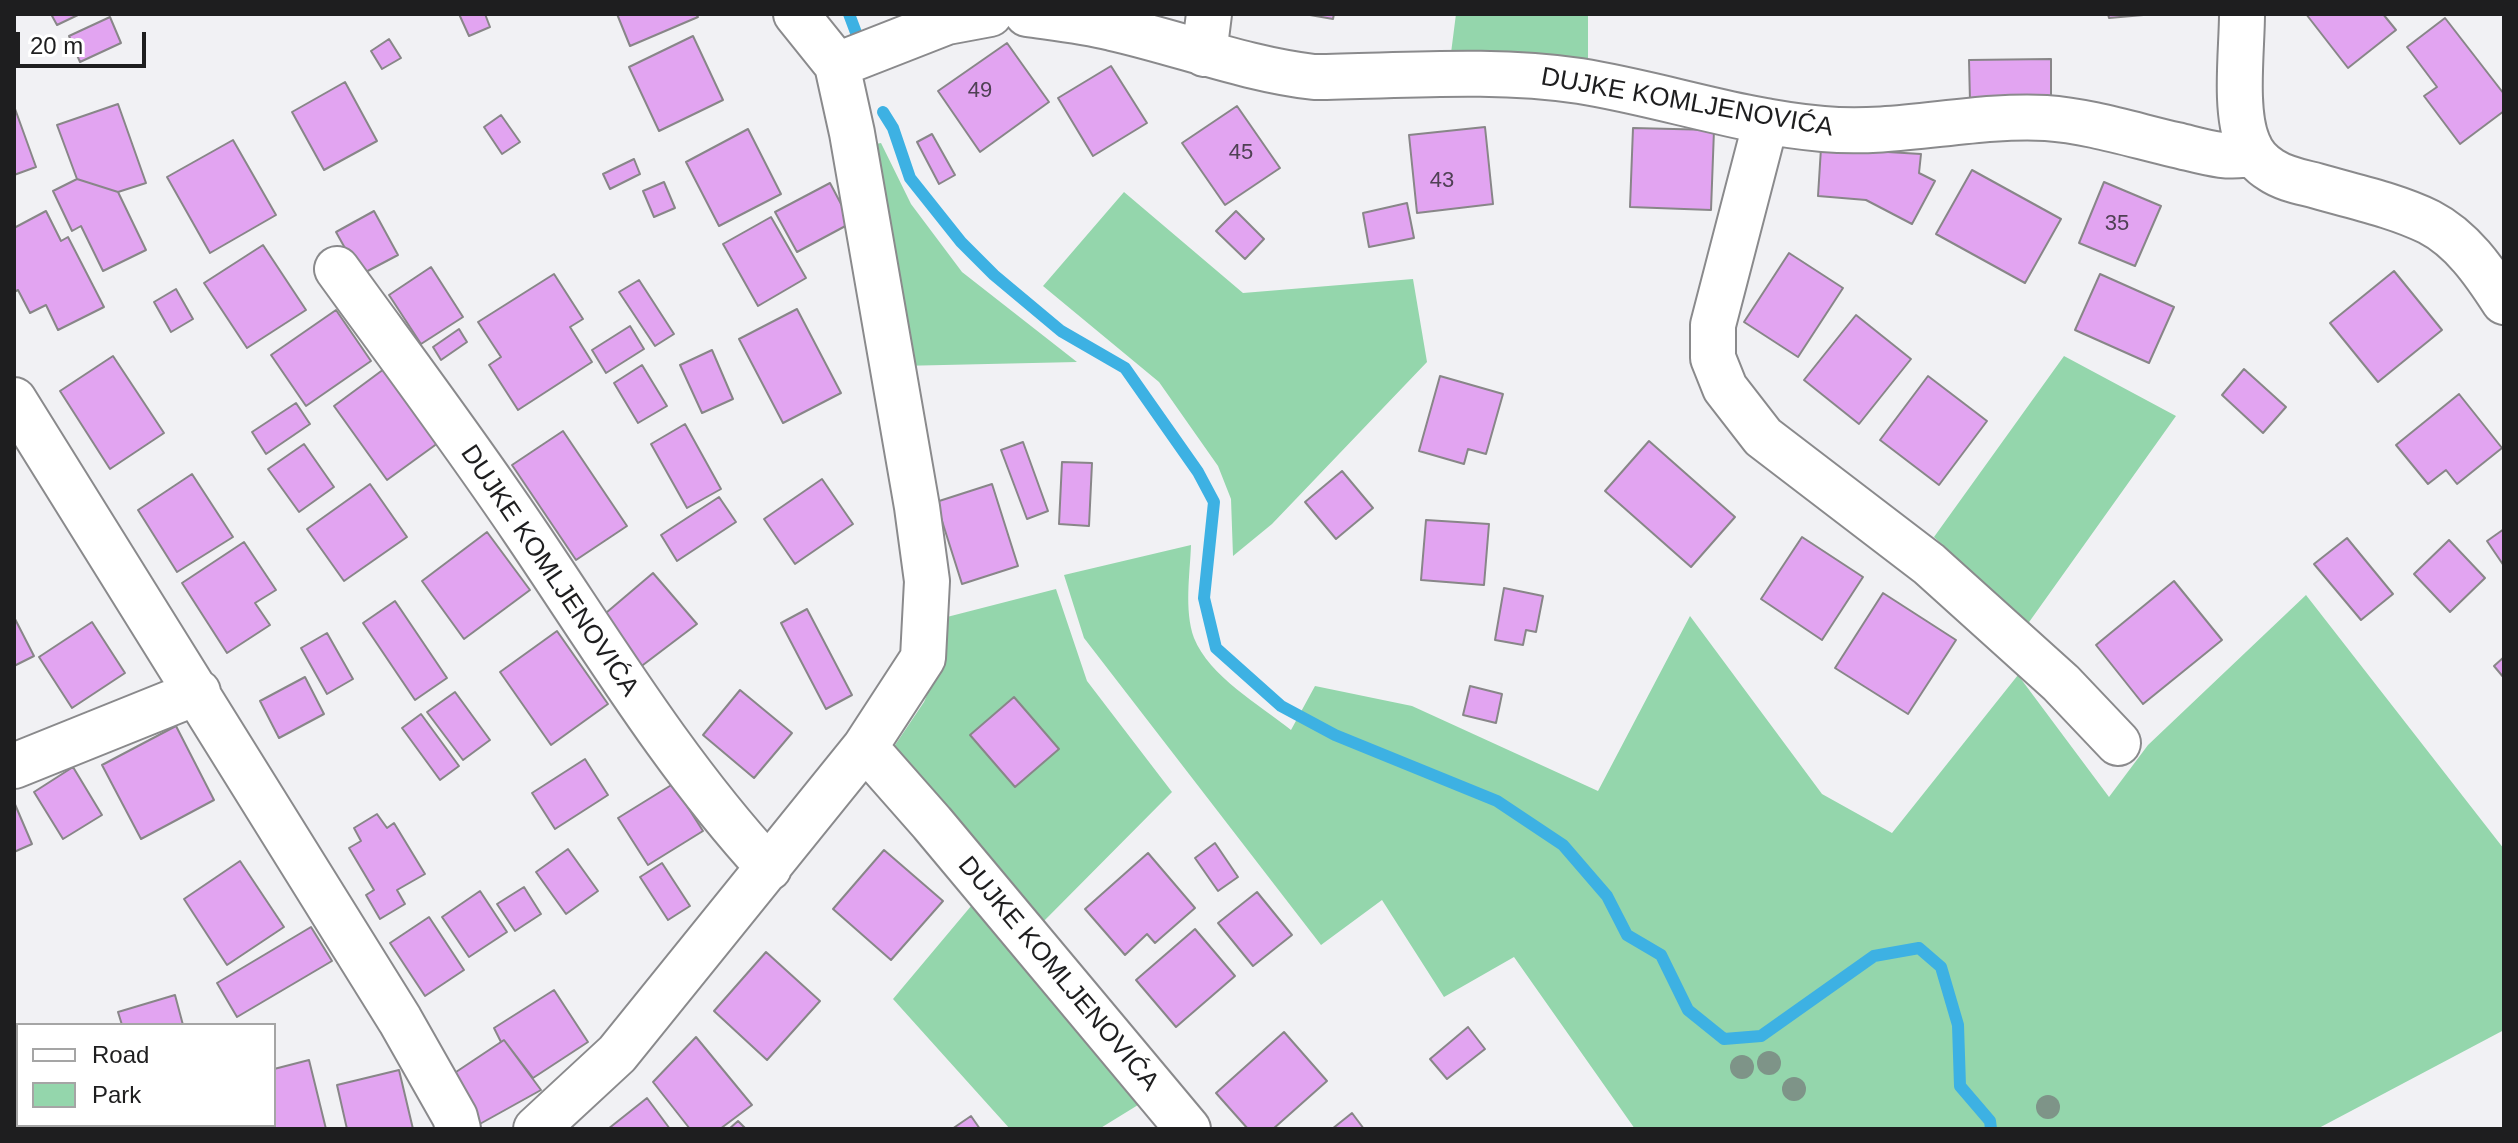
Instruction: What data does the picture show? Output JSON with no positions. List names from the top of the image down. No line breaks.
{"streets":{"street":["DUJKE KOMLJENOVIĆA"]},"house_numbers":["49","45","43","35"],"legend":["Road","Park"],"scale_bar":"20 m"}
